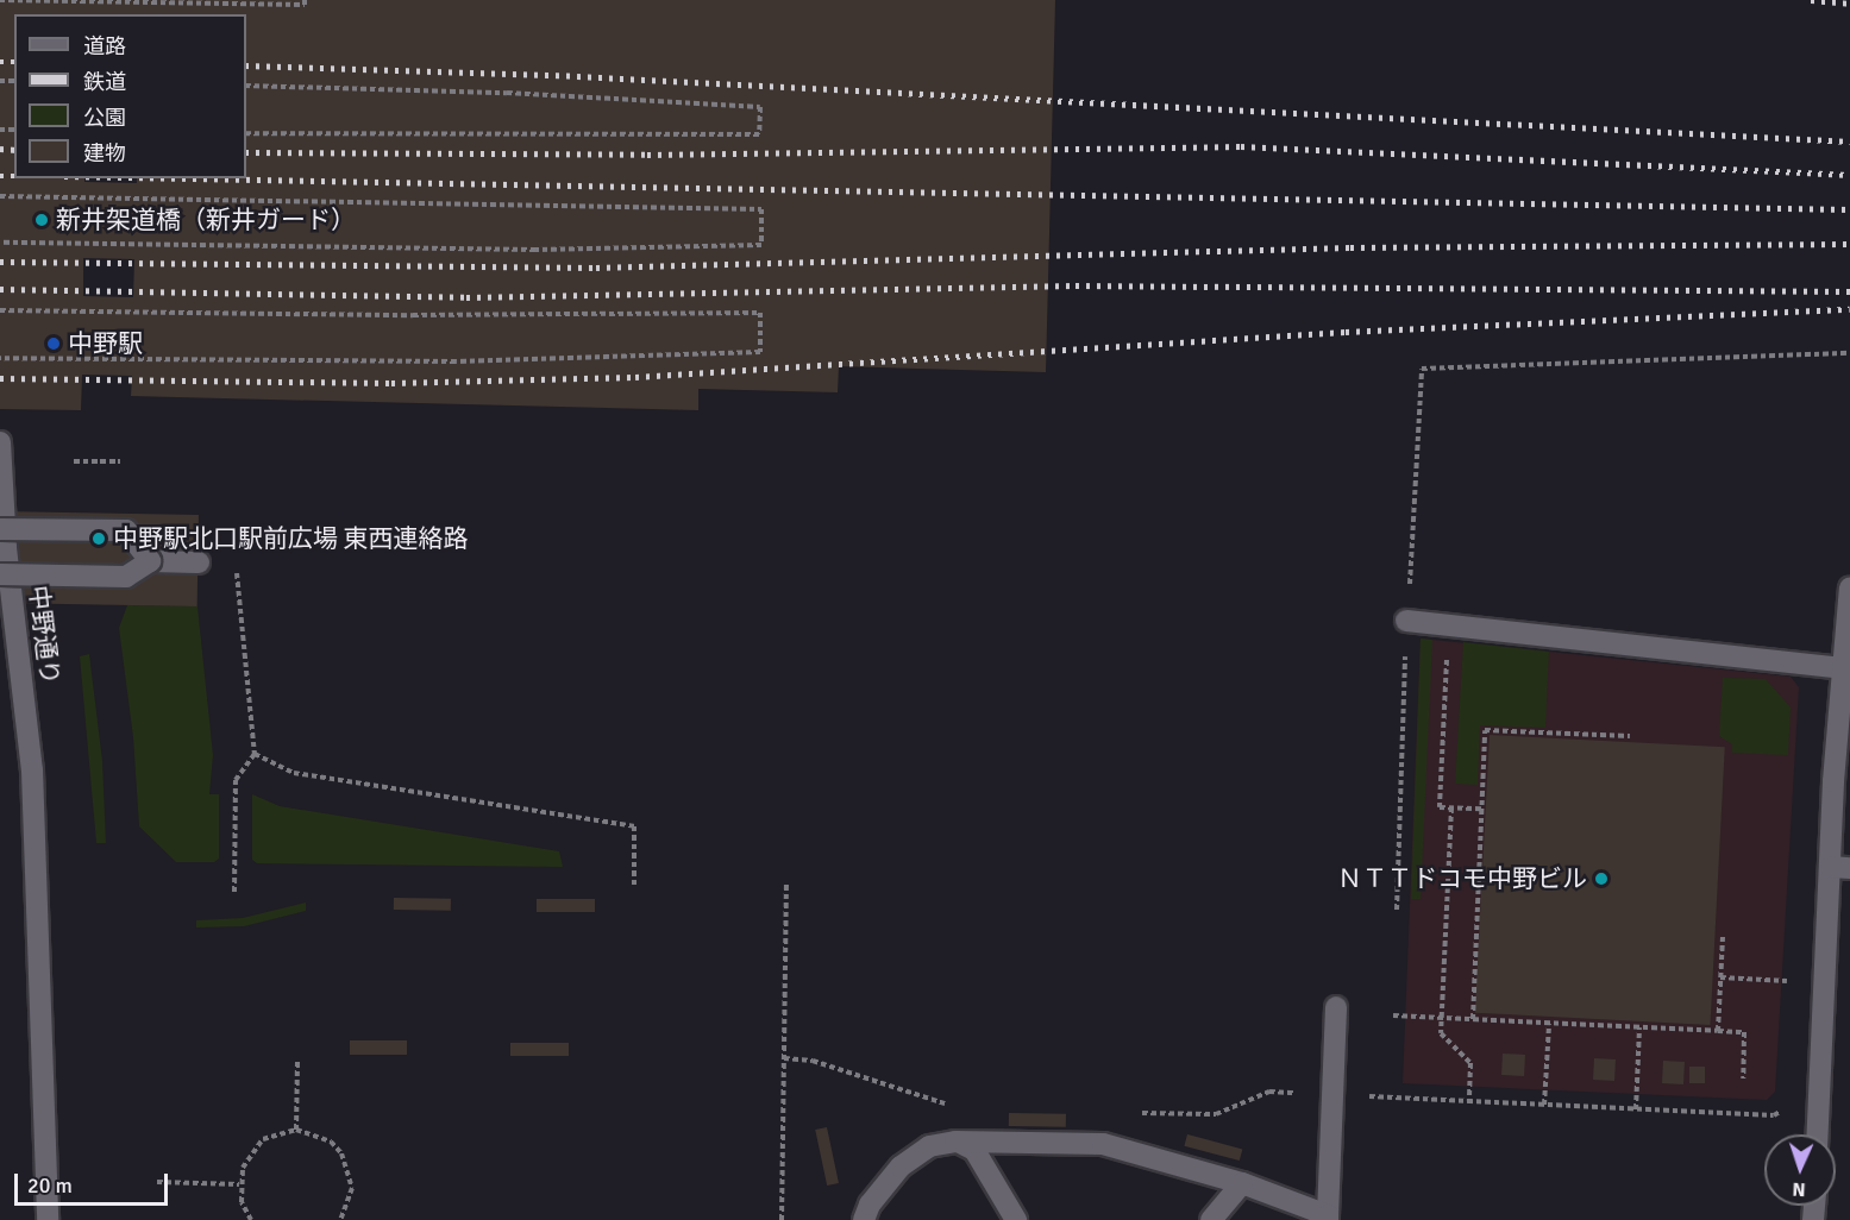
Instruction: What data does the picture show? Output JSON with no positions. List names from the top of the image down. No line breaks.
{"streets":{"street":["中野通り"]},"places":["新井架道橋（新井ガード）","中野駅","中野駅北口駅前広場 東西連絡路","ＮＴＴドコモ中野ビル"],"legend":["道路","鉄道","公園","建物"],"scale_bar":"20 m","north":"bottom"}
